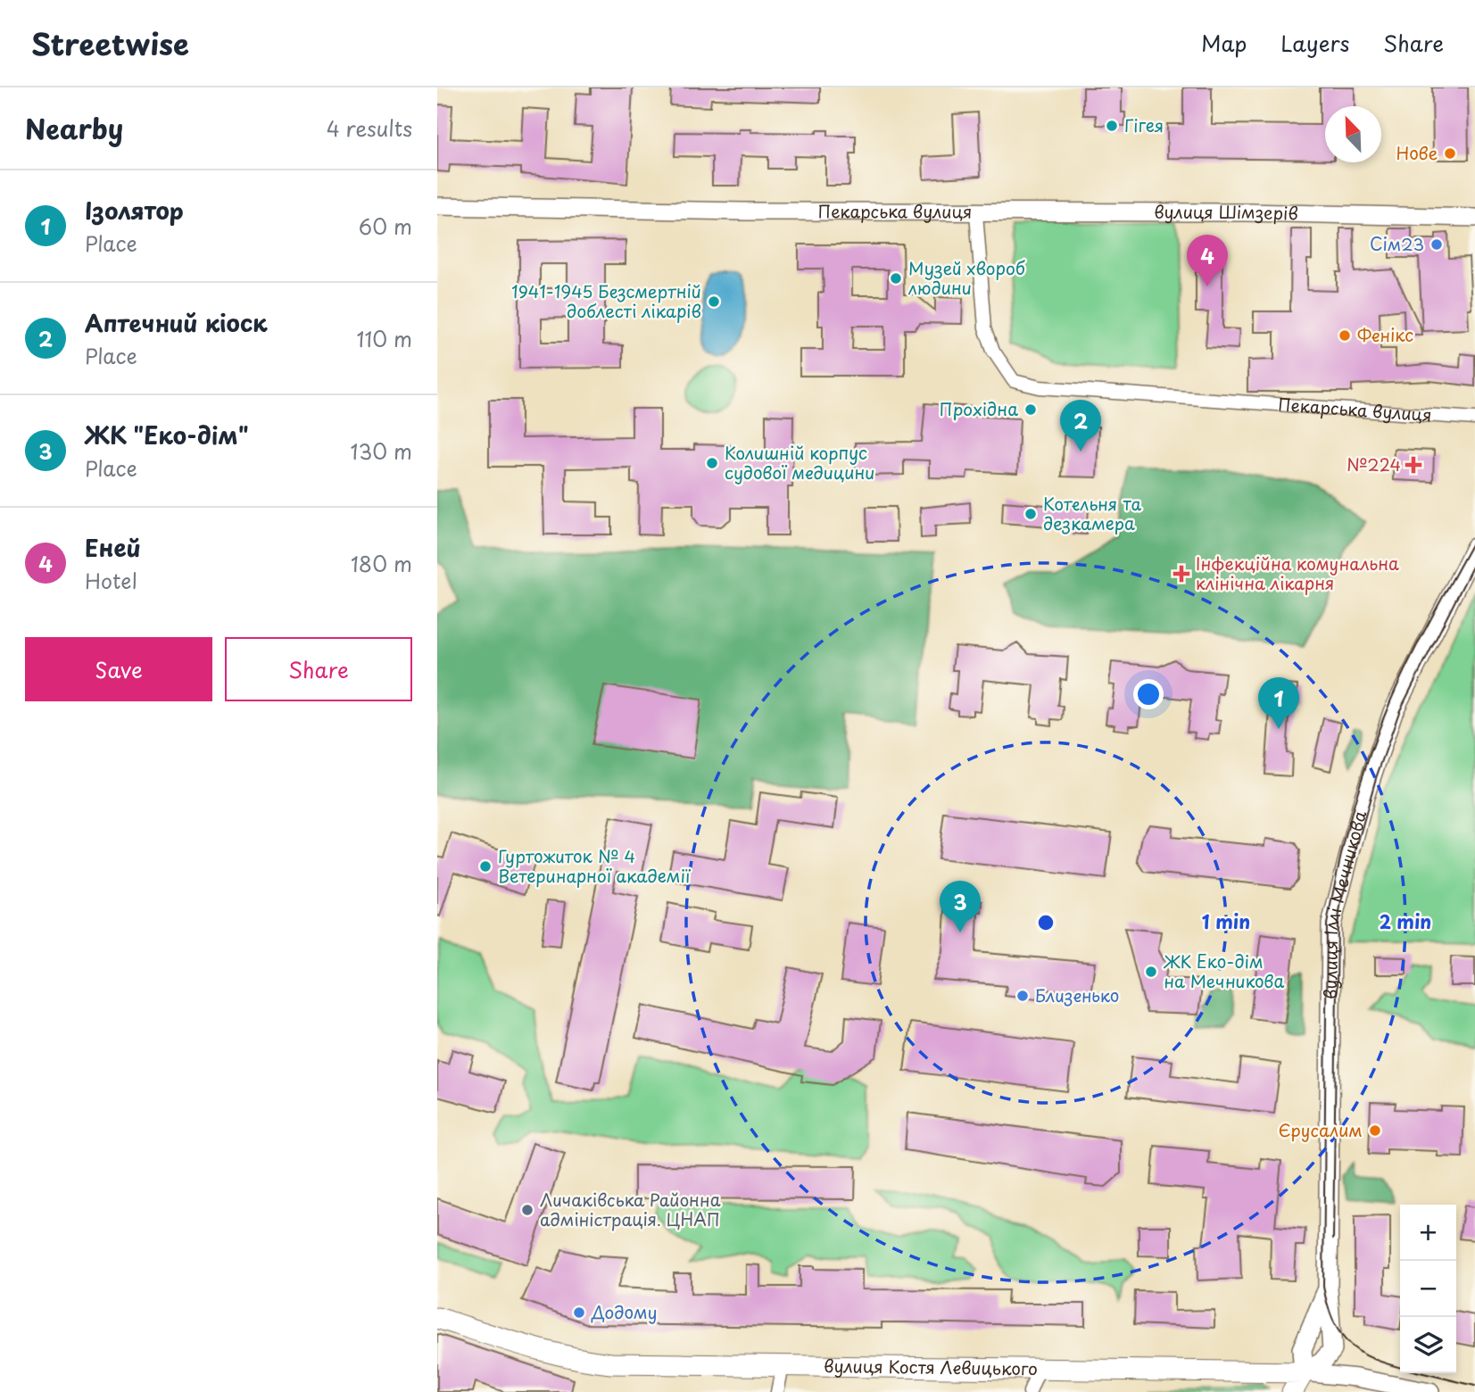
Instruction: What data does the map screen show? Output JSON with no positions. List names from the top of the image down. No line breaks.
{"streets":{"main road":["вулиця Іллі Мечникова","вулиця Костя Левицького"],"street":["вулиця Шімзерів","Пекарська вулиця"]},"crossings":[["вулиця Шімзерів","Пекарська вулиця"],["вулиця Іллі Мечникова","вулиця Костя Левицького"]],"places":{"other":["Гігея","Нове","Сім23","Музей хвороб людини","1941-1945 Безсмертній доблесті лікарів","Фенікс","Прохідна","Колишній корпус судової медицини","Котельня та дезкамера","Гуртожиток № 4 Ветеринарної академії","ЖК Еко-дім на Мечникова","Близенько","Єрусалим","Личаківська Районна адміністрація. ЦНАП","Додому"],"health":["№224","Інфекційна комунальна клінічна лікарня"]},"north":"top left","page":{"header":"Streetwise","nav":["Map","Layers","Share"],"heading":["Nearby","4 results"],"list":[{"mark":"1","name":"Ізолятор","note":"Place","value":"60 m"},{"mark":"2","name":"Аптечний кіоск","note":"Place","value":"110 m"},{"mark":"3","name":"ЖК \"Еко-дім\"","note":"Place","value":"130 m"},{"mark":"4","name":"Еней","note":"Hotel","value":"180 m"}],"pins":["4","2","1","3"],"buttons":["Save","Share"],"map_buttons":["+","−"]},"rings":["1 min","2 min"]}
